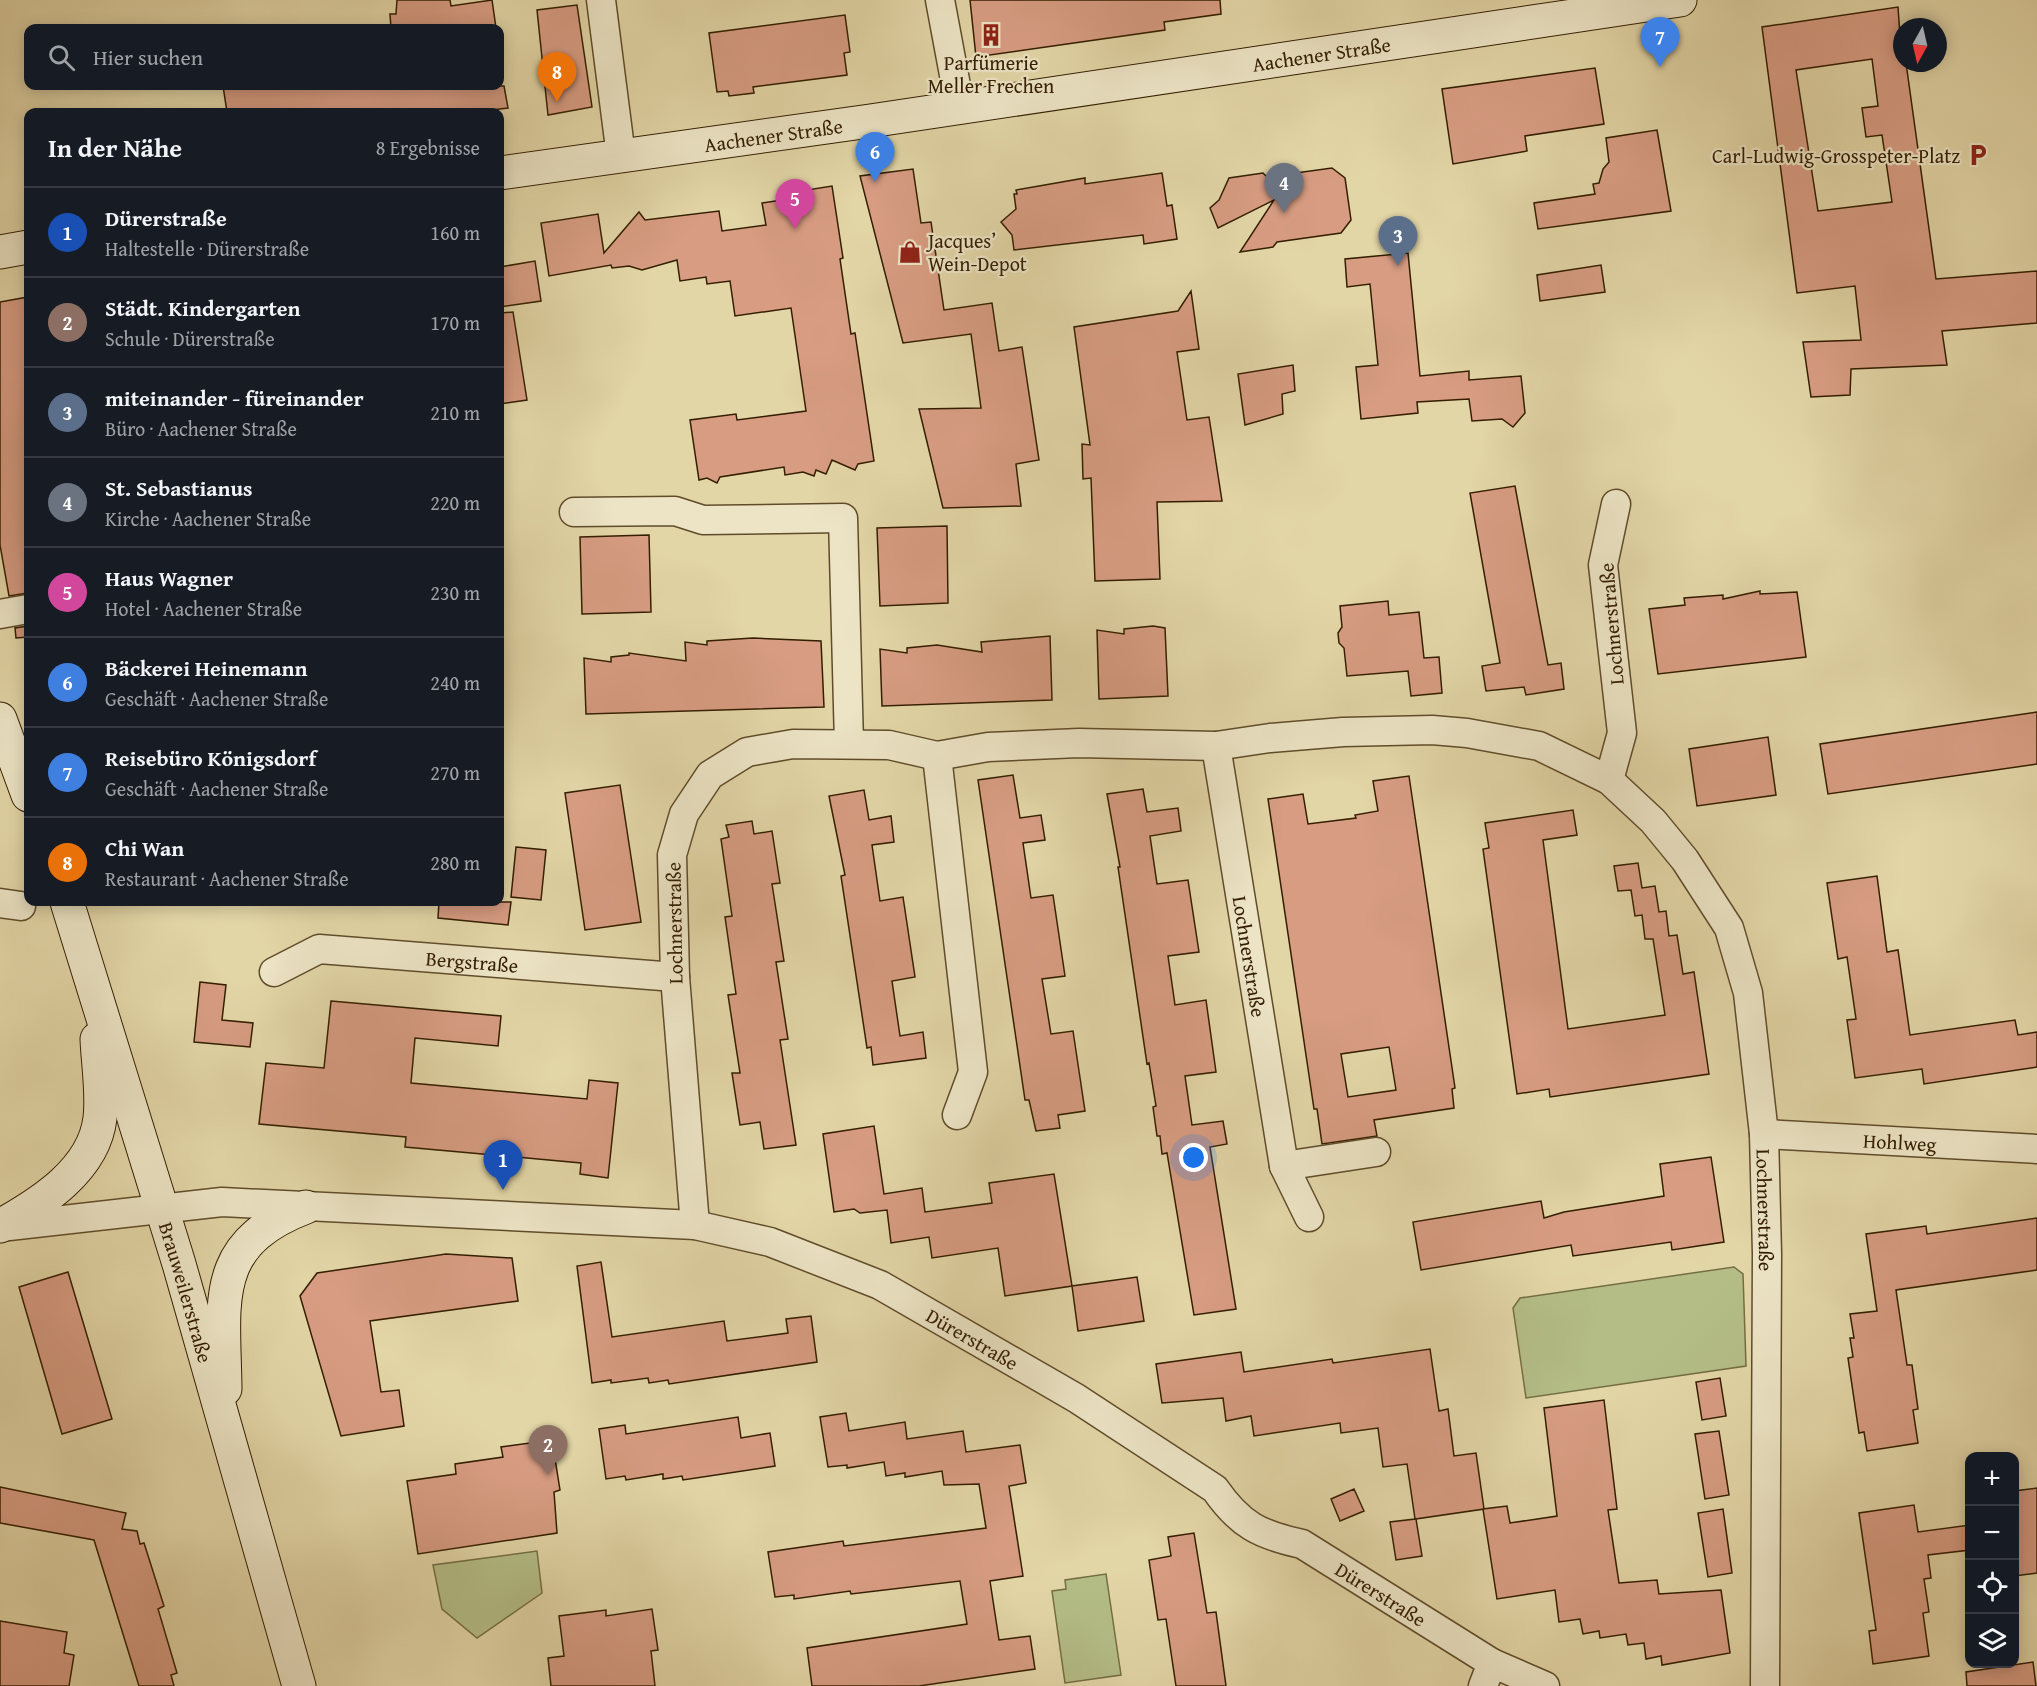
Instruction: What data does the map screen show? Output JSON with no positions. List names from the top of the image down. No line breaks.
{"streets":{"main road":["Aachener Straße","Brauweilerstraße"],"street":["Lochnerstraße","Bergstraße","Hohlweg","Dürerstraße"]},"crossings":[["Lochnerstraße","Bergstraße"],["Lochnerstraße","Hohlweg"],["Lochnerstraße","Dürerstraße"],["Brauweilerstraße","Dürerstraße"]],"places":{"building":["Parfümerie Meller Frechen"],"parking":["Carl-Ludwig-Grosspeter-Platz"],"shop":["Jacques’ Wein-Depot"]},"north":"bottom","page":{"pins":["7","8","6","4","5","3","1","2"],"search":"Hier suchen","heading":["In der Nähe","8 Ergebnisse"],"list":[{"mark":"1","name":"Dürerstraße","note":"Haltestelle · Dürerstraße","value":"160 m"},{"mark":"2","name":"Städt. Kindergarten","note":"Schule · Dürerstraße","value":"170 m"},{"mark":"3","name":"miteinander - füreinander","note":"Büro · Aachener Straße","value":"210 m"},{"mark":"4","name":"St. Sebastianus","note":"Kirche · Aachener Straße","value":"220 m"},{"mark":"5","name":"Haus Wagner","note":"Hotel · Aachener Straße","value":"230 m"},{"mark":"6","name":"Bäckerei Heinemann","note":"Geschäft · Aachener Straße","value":"240 m"},{"mark":"7","name":"Reisebüro Königsdorf","note":"Geschäft · Aachener Straße","value":"270 m"},{"mark":"8","name":"Chi Wan","note":"Restaurant · Aachener Straße","value":"280 m"}],"map_buttons":["+","−"]}}
